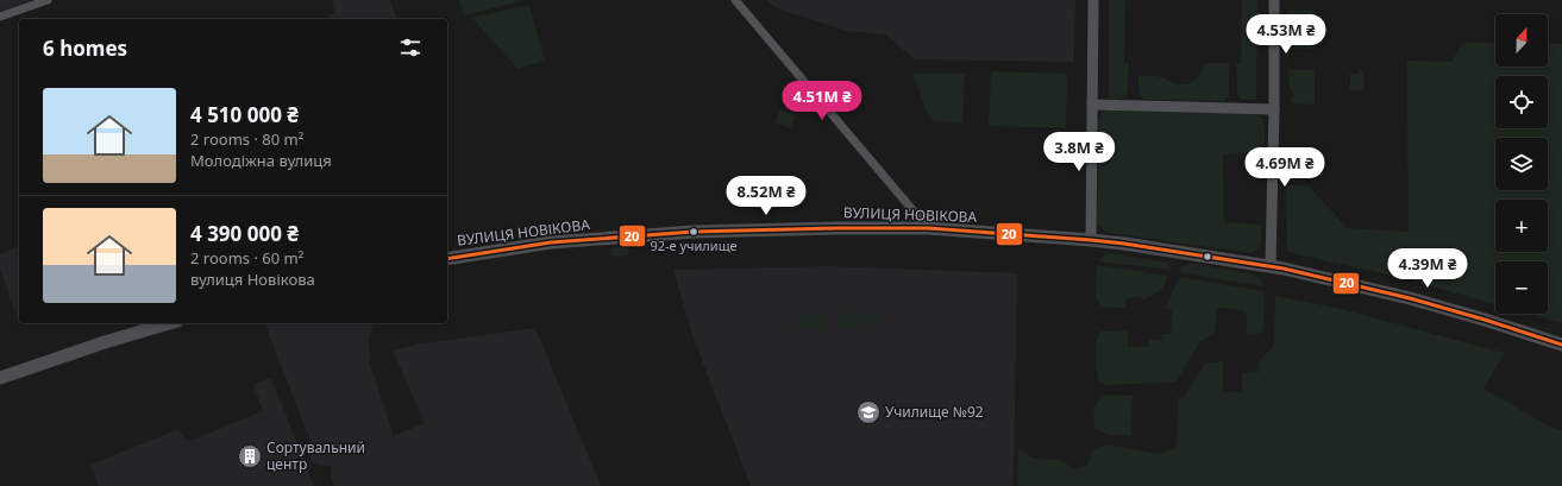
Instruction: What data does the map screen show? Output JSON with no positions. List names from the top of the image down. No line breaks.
{"streets":{"main road":["ВУЛИЦЯ НОВІКОВА"]},"places":{"other":["92-е училище"],"school or university":["Училище №92"],"building":["Сортувальний центр"]},"lines":["transit line 20"],"north":"top","page":{"map_buttons":["+","−"],"price":["4.53M ₴","4.51M ₴","3.8M ₴","4.69M ₴","8.52M ₴","4.39M ₴"],"heading":"6 homes","list":[{"name":"4 510 000 ₴","note":"2 rooms · 80 m² · Молодіжна вулиця"},{"name":"4 390 000 ₴","note":"2 rooms · 60 m² · вулиця Новікова"}]}}
